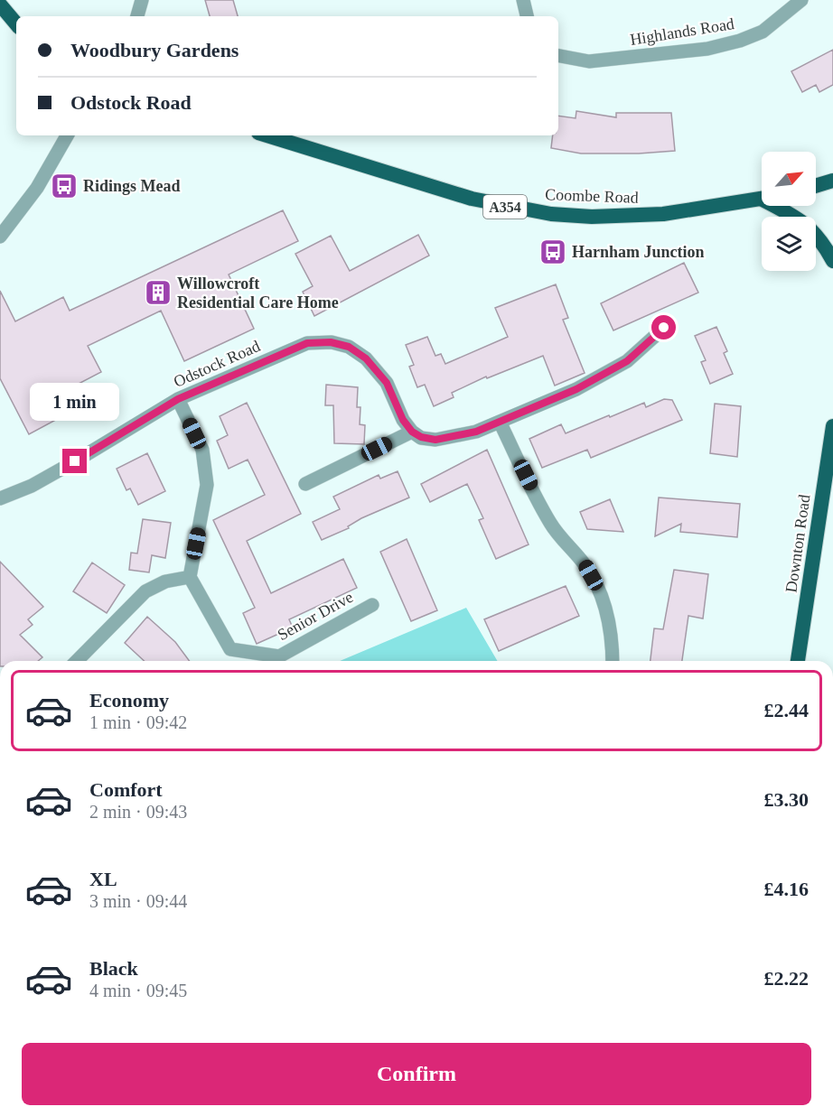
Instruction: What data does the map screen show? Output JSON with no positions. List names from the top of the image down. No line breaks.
{"streets":{"highway":["Coombe Road","A354","Downton Road"],"street":["Highlands Road","Odstock Road","Senior Drive"]},"places":{"bus stop":["Ridings Mead","Harnham Junction"],"building":["Willowcroft Residential Care Home"]},"north":"top right","page":{"banner":["Woodbury Gardens","Odstock Road"],"bubble":"1 min","list":[{"name":"Economy","note":"1 min · 09:42","value":"£2.44"},{"name":"Comfort","note":"2 min · 09:43","value":"£3.30"},{"name":"XL","note":"3 min · 09:44","value":"£4.16"},{"name":"Black","note":"4 min · 09:45","value":"£2.22"}],"buttons":"Confirm"}}
